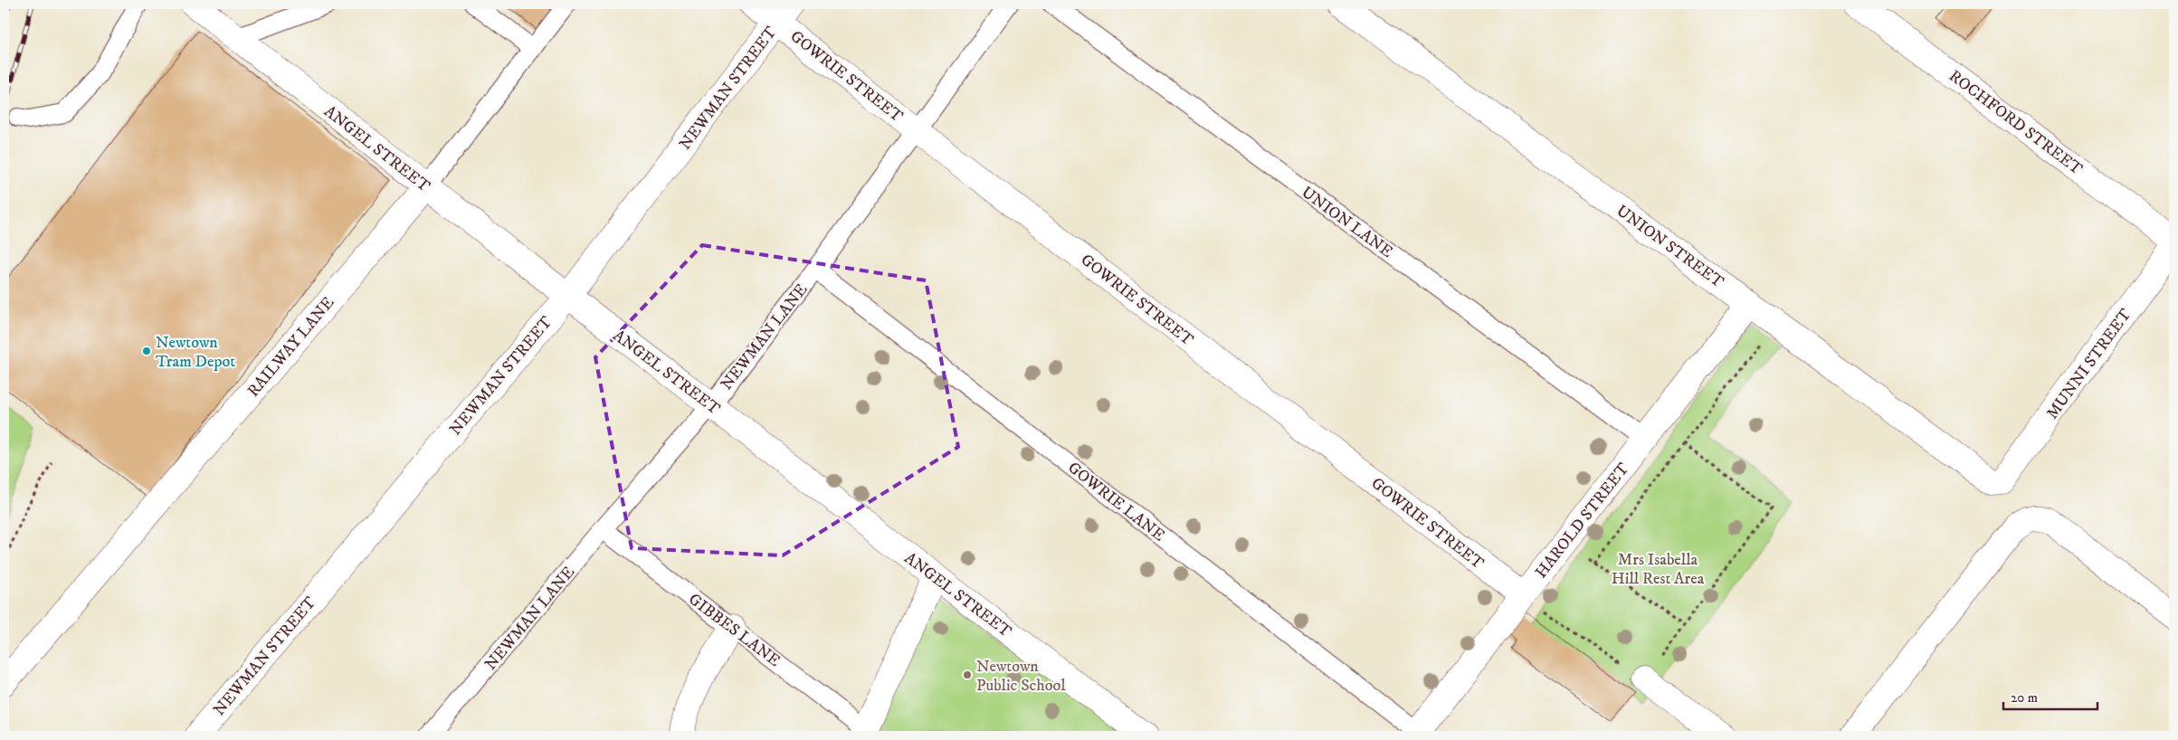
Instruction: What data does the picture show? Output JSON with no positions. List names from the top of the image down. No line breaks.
{"streets":{"street":["GOWRIE STREET","NEWMAN STREET","ROCHFORD STREET","ANGEL STREET","UNION STREET","RAILWAY LANE","MUNNI STREET","HAROLD STREET"],"lane":["UNION LANE","NEWMAN LANE","GOWRIE LANE","GIBBES LANE"]},"crossings":[["GOWRIE STREET","NEWMAN STREET"],["GOWRIE STREET","NEWMAN LANE"],["GOWRIE STREET","HAROLD STREET"],["NEWMAN STREET","ANGEL STREET"],["ANGEL STREET","NEWMAN LANE"],["ANGEL STREET","RAILWAY LANE"],["UNION LANE","HAROLD STREET"],["UNION STREET","MUNNI STREET"],["UNION STREET","HAROLD STREET"],["NEWMAN LANE","GOWRIE LANE"],["NEWMAN LANE","GIBBES LANE"],["GOWRIE LANE","HAROLD STREET"]],"parks":["Mrs Isabella Hill Rest Area"],"places":["Newtown Tram Depot","Newtown Public School"],"scale_bar":"20 m"}
